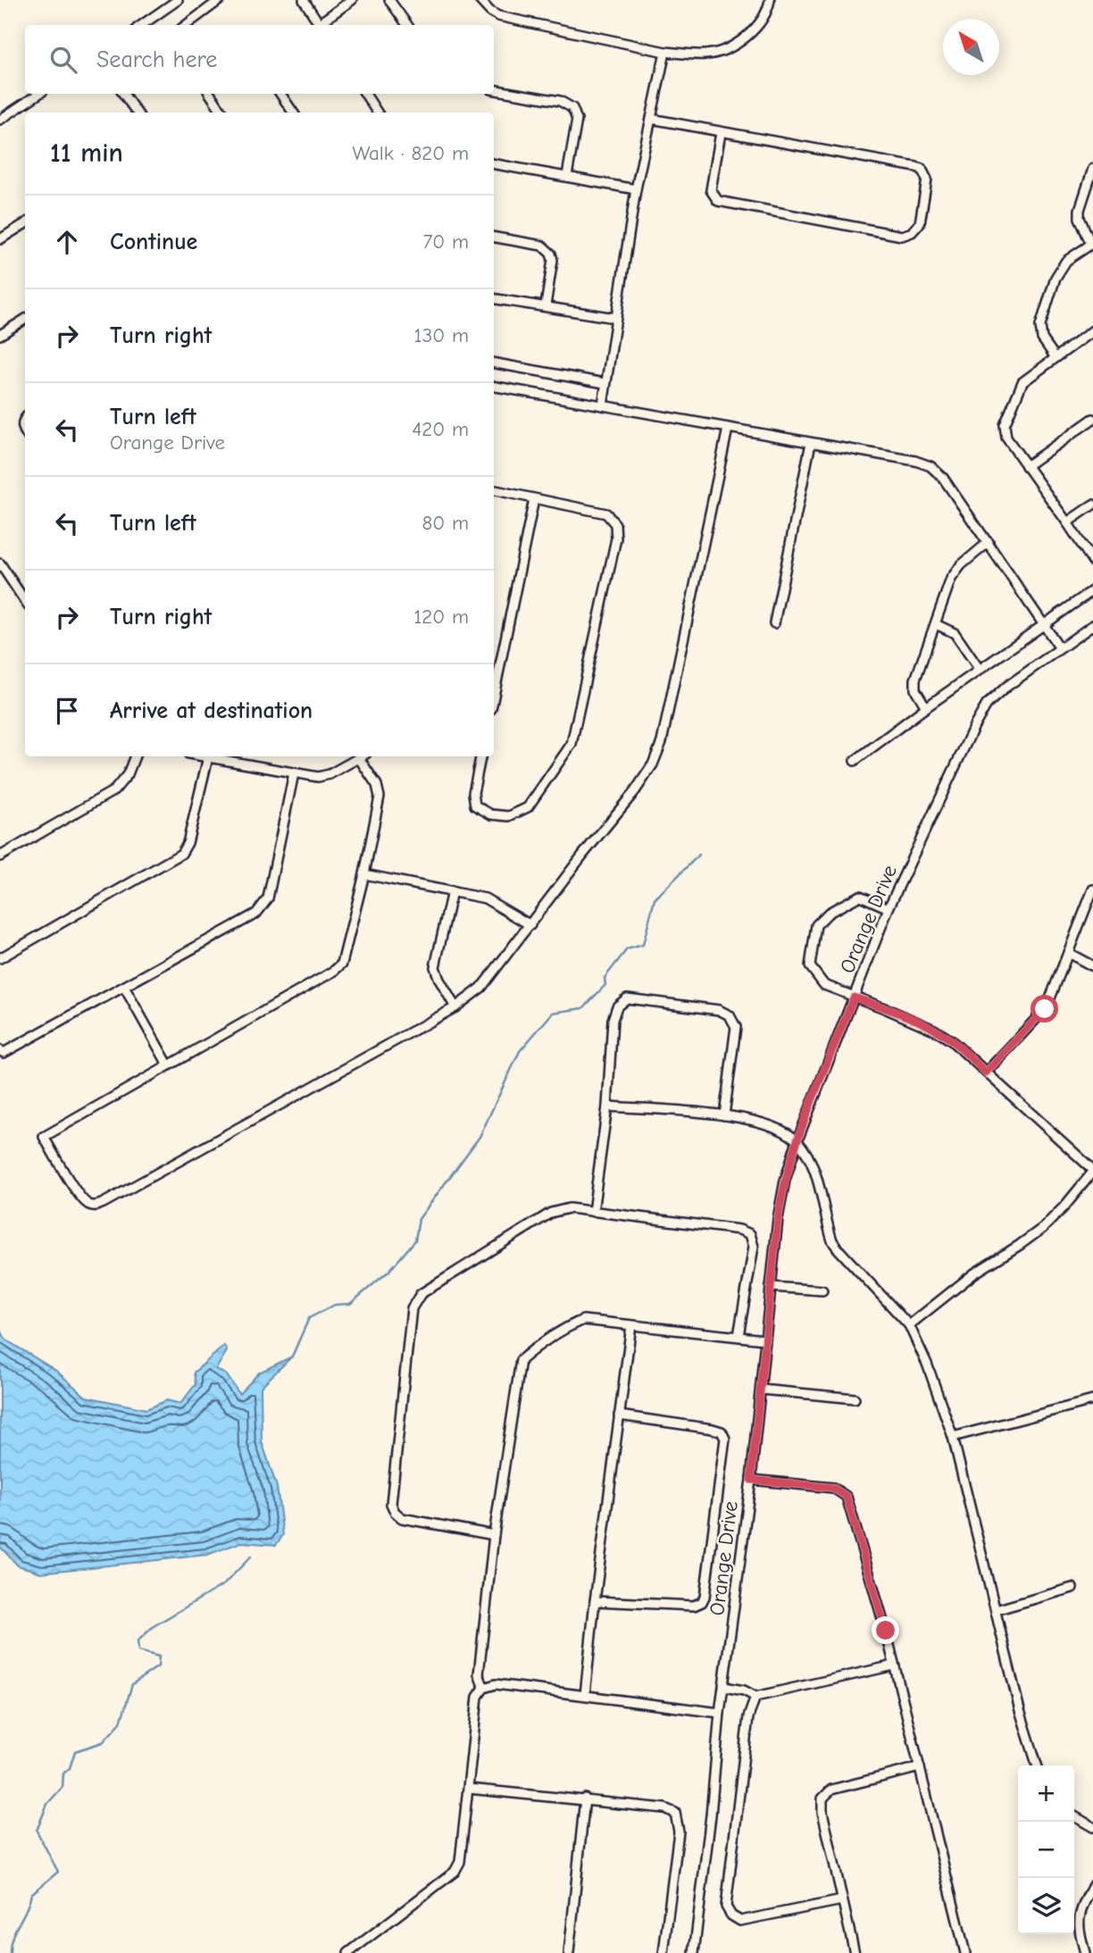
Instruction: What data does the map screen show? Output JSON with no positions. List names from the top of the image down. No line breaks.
{"streets":{"street":["Orange Drive"]},"north":"top left","page":{"search":"Search here","heading":["11 min","Walk · 820 m"],"list":[["Continue","70 m"],["Turn right","130 m"],["Turn left","Orange Drive","420 m"],["Turn left","80 m"],["Turn right","120 m"],"Arrive at destination"],"map_buttons":["+","−"]}}
